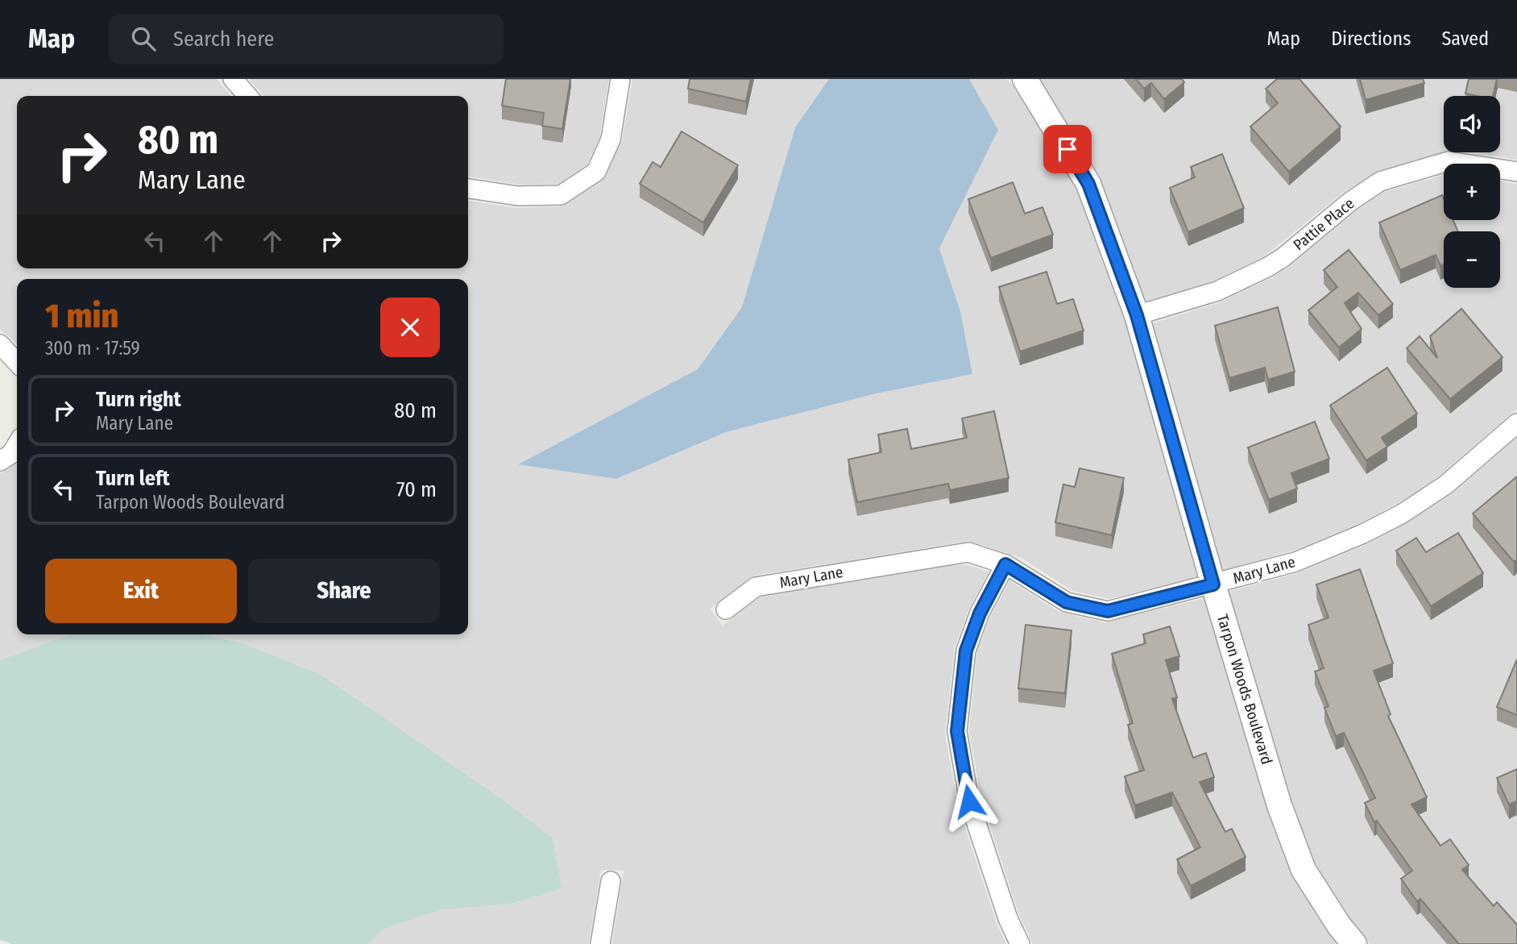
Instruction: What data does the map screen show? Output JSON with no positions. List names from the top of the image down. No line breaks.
{"streets":{"street":["Pattie Place","Mary Lane","Tarpon Woods Boulevard"]},"crossings":[["Pattie Place","Tarpon Woods Boulevard"],["Mary Lane","Tarpon Woods Boulevard"]],"page":{"header":"Map","search":"Search here","nav":["Map","Directions","Saved"],"map_buttons":["+","−"],"turn":["80 m","Mary Lane"],"heading":["1 min","300 m · 17:59"],"list":[{"name":"Turn right","note":"Mary Lane","value":"80 m"},{"name":"Turn left","note":"Tarpon Woods Boulevard","value":"70 m"}],"buttons":["Exit","Share"]}}
